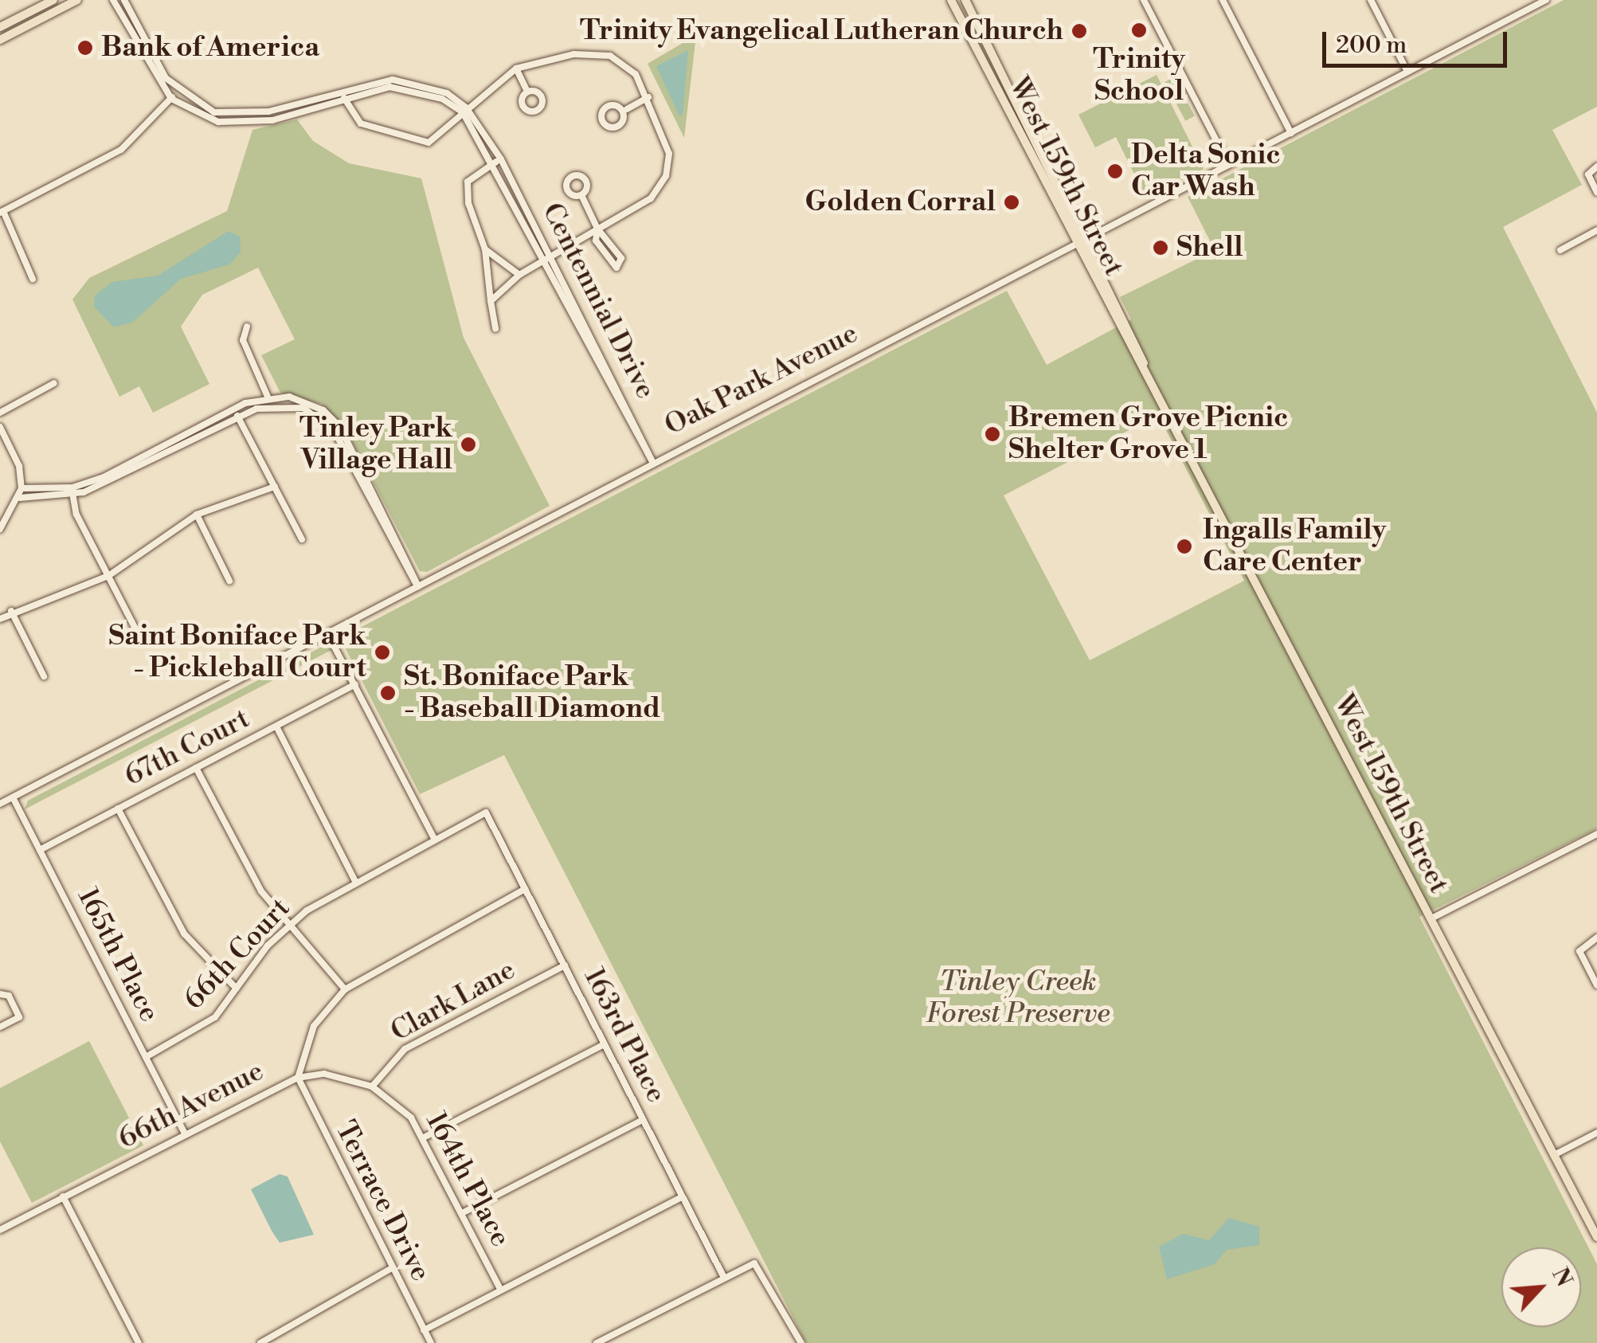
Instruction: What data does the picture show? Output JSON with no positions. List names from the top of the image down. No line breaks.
{"streets":{"main road":["West 159th Street"],"street":["Centennial Drive","Oak Park Avenue","67th Court","66th Court","165th Place","Clark Lane","163rd Place","66th Avenue","164th Place","Terrace Drive"]},"crossings":[["West 159th Street","Oak Park Avenue"],["Centennial Drive","Oak Park Avenue"],["Oak Park Avenue","165th Place"],["67th Court","165th Place"],["66th Court","165th Place"],["66th Court","163rd Place"],["165th Place","66th Avenue"],["Clark Lane","163rd Place"],["Clark Lane","164th Place"],["163rd Place","66th Avenue"],["66th Avenue","164th Place"],["66th Avenue","Terrace Drive"],["164th Place","Terrace Drive"]],"parks":["Tinley Creek Forest Preserve"],"places":["Trinity School","Trinity Evangelical Lutheran Church","Bank of America","Delta Sonic Car Wash","Golden Corral","Shell","Bremen Grove Picnic Shelter Grove 1","Tinley Park Village Hall","Ingalls Family Care Center","Saint Boniface Park - Pickleball Court","St. Boniface Park - Baseball Diamond"],"scale_bar":"200 m","north":"top right"}
